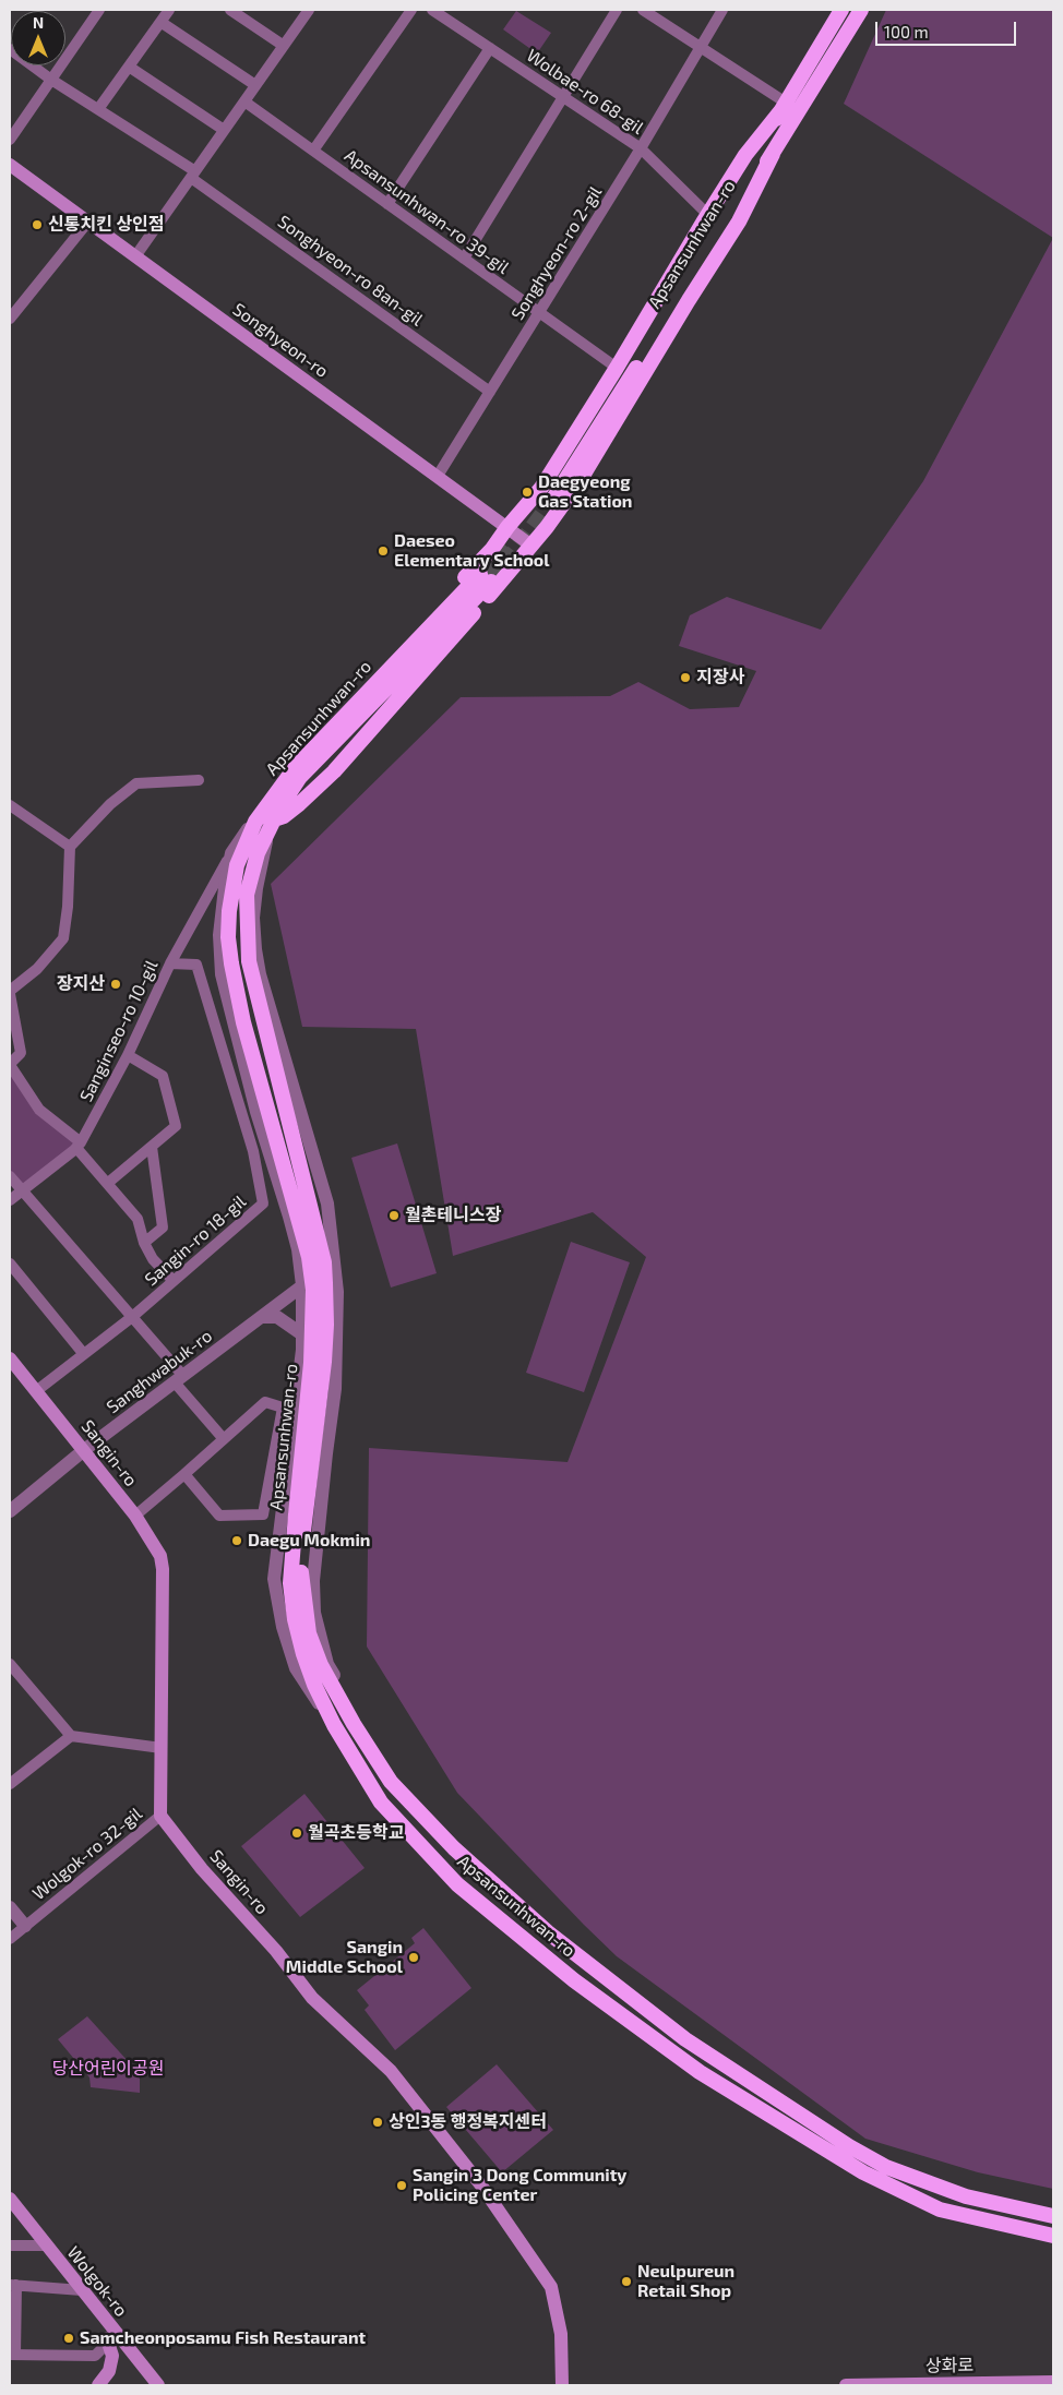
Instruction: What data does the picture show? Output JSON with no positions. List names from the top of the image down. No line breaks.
{"streets":{"highway":["Apsansunhwan-ro"],"main road":["Songhyeon-ro","Sangin-ro","Wolgok-ro","상화로"],"street":["Wolbae-ro 68-gil","Apsansunhwan-ro 39-gil","Songhyeon-ro 2-gil","Songhyeon-ro 8an-gil","Sanginseo-ro 10-gil","Sangin-ro 18-gil","Sanghwabuk-ro","Wolgok-ro 32-gil"]},"crossings":[["Wolbae-ro 68-gil","Songhyeon-ro 2-gil"],["Apsansunhwan-ro 39-gil","Songhyeon-ro 2-gil"],["Songhyeon-ro 2-gil","Songhyeon-ro 8an-gil"],["Songhyeon-ro 2-gil","Songhyeon-ro"],["Sanginseo-ro 10-gil","Sangin-ro 18-gil"],["Sangin-ro 18-gil","Sangin-ro"],["Sanghwabuk-ro","Sangin-ro"],["Sangin-ro","Wolgok-ro 32-gil"]],"parks":["당산어린이공원"],"places":["신통치킨 상인점","Daegyeong Gas Station","Daeseo Elementary School","지장사","장지산","월촌테니스장","Daegu Mokmin","월곡초등학교","Sangin Middle School","상인3동 행정복지센터","Sangin 3 Dong Community Policing Center","Neulpureun Retail Shop","Samcheonposamu Fish Restaurant"],"scale_bar":"100 m","north":"top"}
